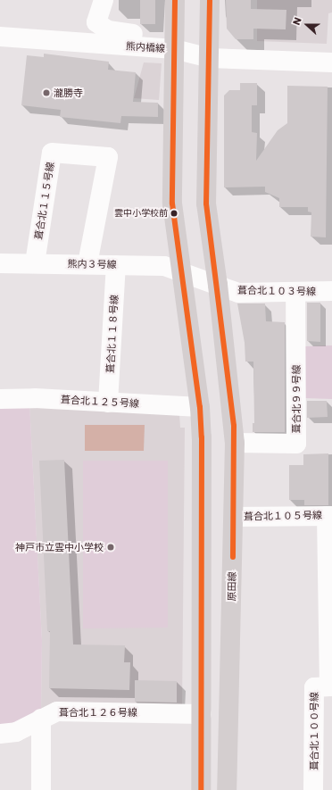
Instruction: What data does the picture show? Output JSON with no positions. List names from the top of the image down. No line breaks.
{"streets":{"main road":["原田線"],"street":["熊内橋線","葺合北１１５号線","熊内３号線","葺合北１０３号線","葺合北１１８号線","葺合北９９号線","葺合北１２５号線","葺合北１０５号線","葺合北１２６号線","葺合北１００号線"]},"crossings":[["熊内橋線","原田線"],["葺合北１１５号線","熊内３号線"],["熊内３号線","葺合北１０３号線"],["熊内３号線","葺合北１１８号線"],["葺合北１０３号線","葺合北９９号線"],["葺合北１０３号線","原田線"],["葺合北１１８号線","葺合北１２５号線"],["葺合北９９号線","原田線"],["葺合北１０５号線","原田線"],["葺合北１０５号線","葺合北１００号線"]],"places":["瀧勝寺","雲中小学校前","神戸市立雲中小学校"],"north":"left"}
